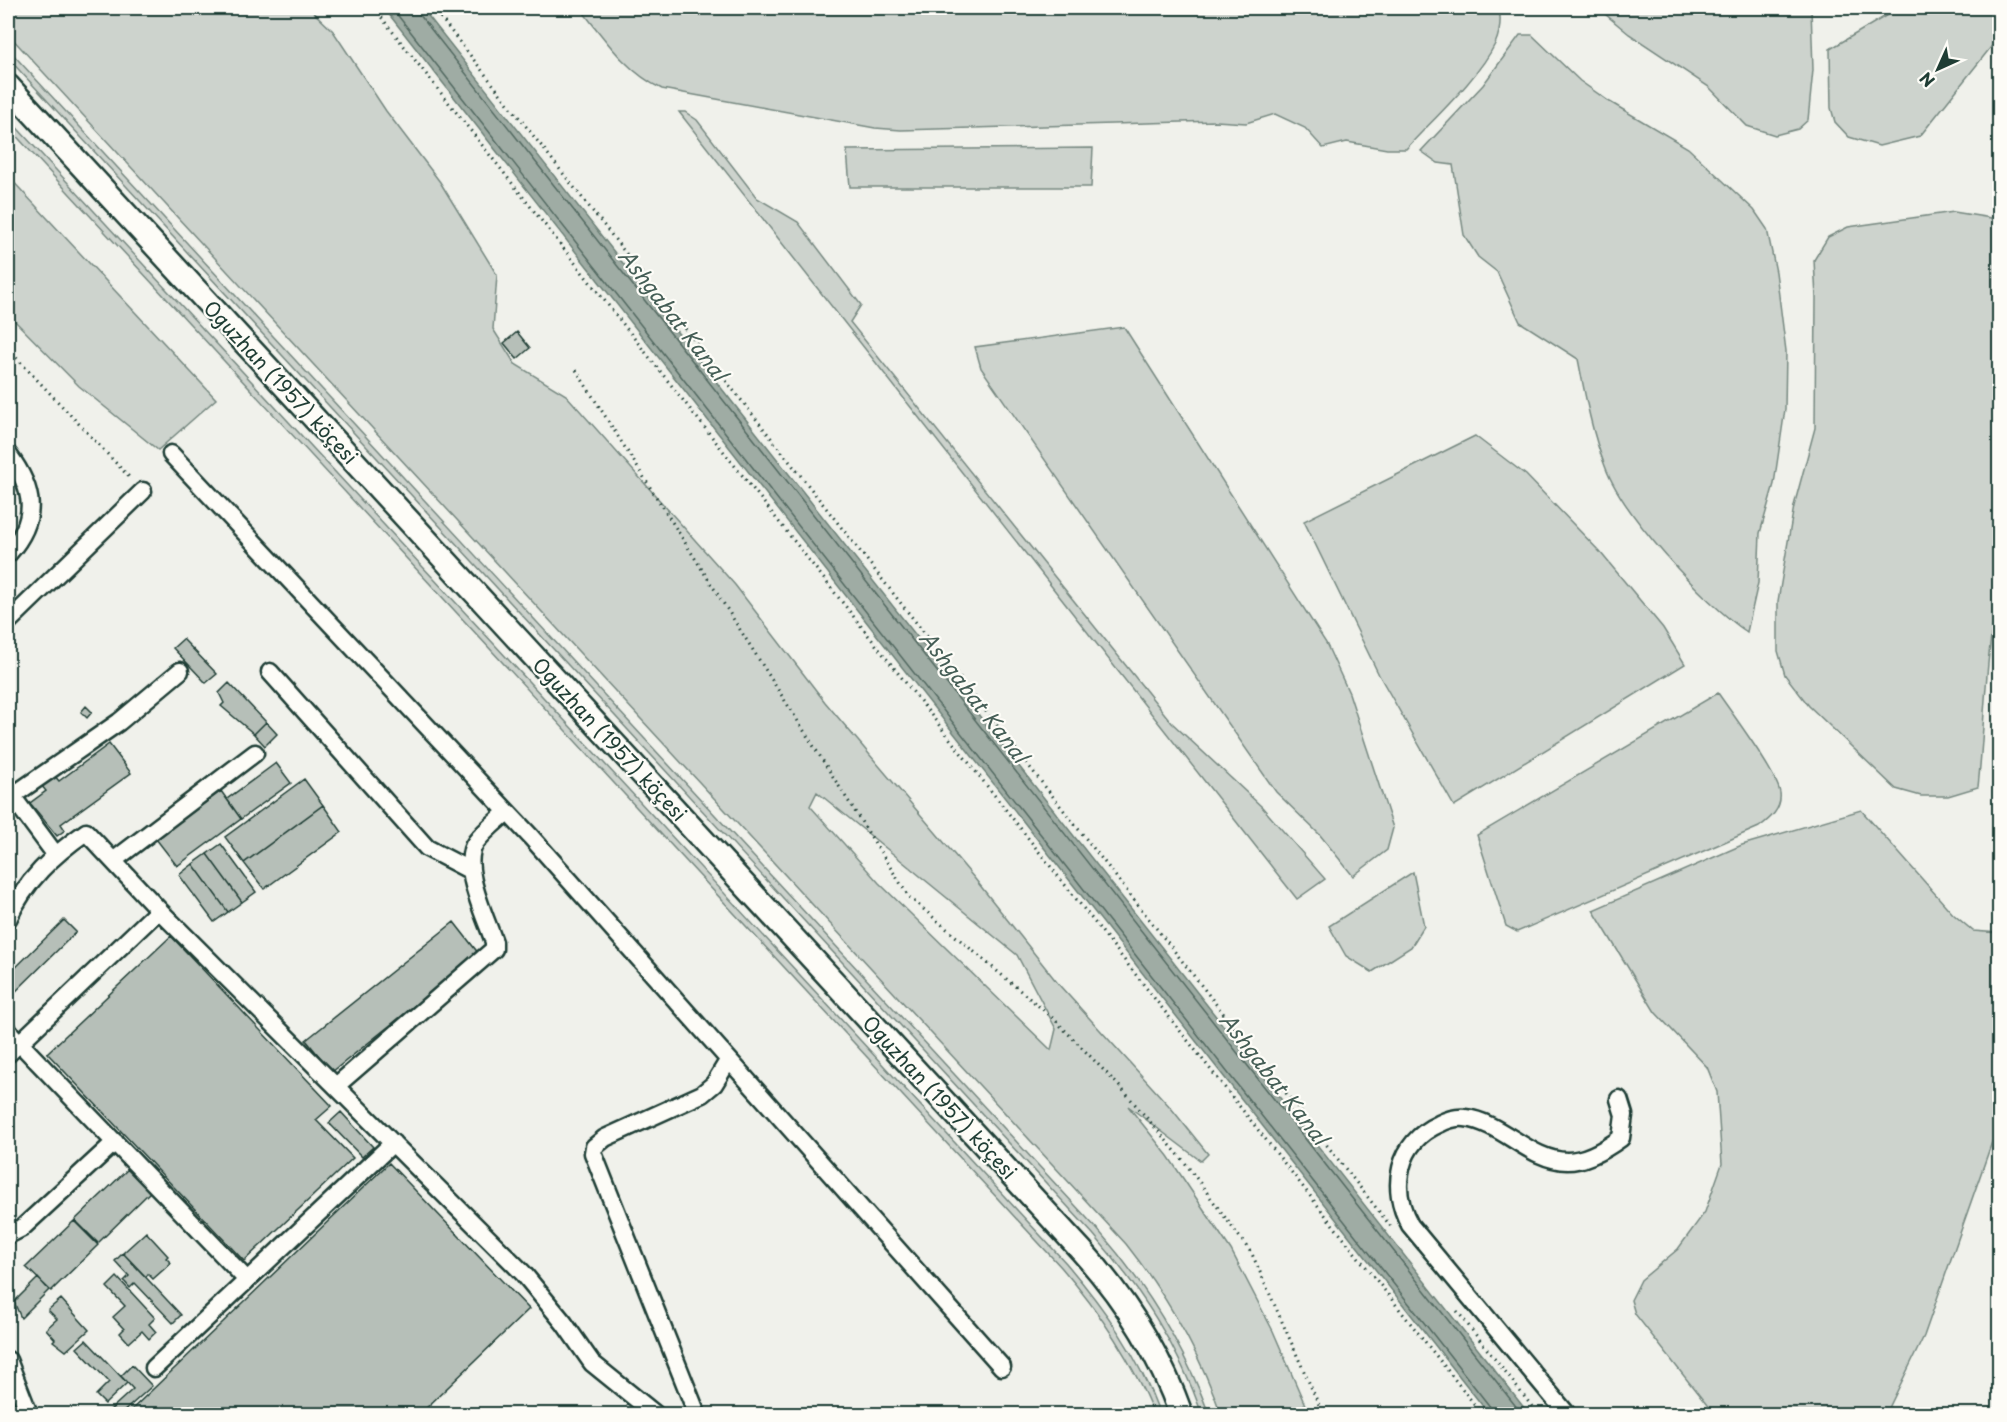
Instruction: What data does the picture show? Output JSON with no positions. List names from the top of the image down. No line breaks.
{"streets":{"main road":["Oguzhan (1957) köçesi"]},"water":["Ashgabat Kanal"],"north":"bottom left"}
